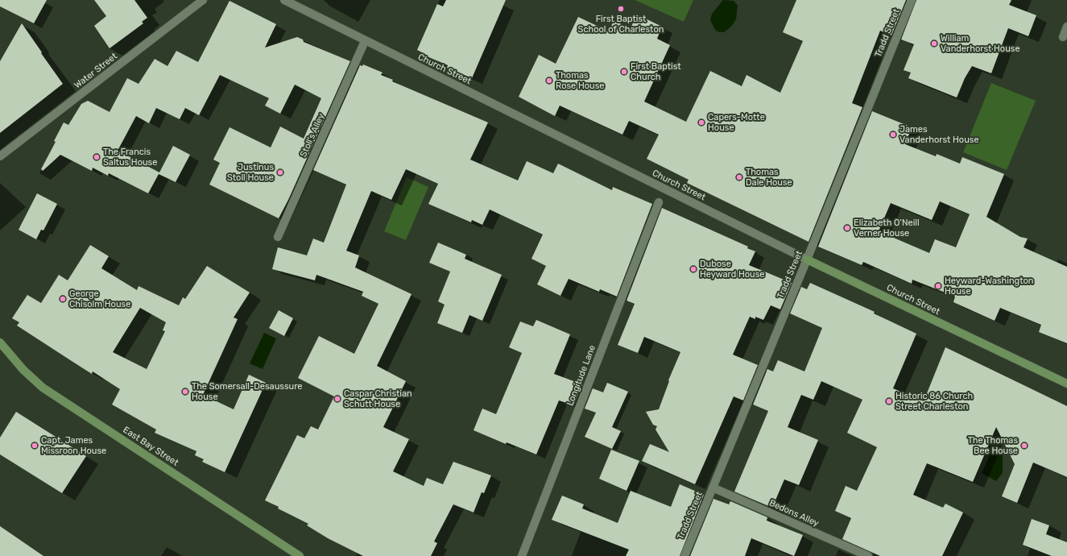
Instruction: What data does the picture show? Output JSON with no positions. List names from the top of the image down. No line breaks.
{"streets":{"street":["Tradd Street","Church Street","Water Street","Stoll's Alley","Longitude Lane","East Bay Street","Bedons Alley"]},"crossings":[["Tradd Street","Church Street"],["Tradd Street","Bedons Alley"],["Church Street","Stoll's Alley"]],"places":["First Baptist School of Charleston","William Vanderhorst House","First Baptist Church","Thomas Rose House","Capers-Motte House","James Vanderhorst House","The Francis Saltus House","Justinus Stoll House","Thomas Dale House","Elizabeth O'Neill Verner House","Dubose Heyward House","Heyward-Washington House","George Chisolm House","The Somersall-Desaussure House","Caspar Christian Schutt House","Historic 86 Church Street Charleston","Capt. James Missroon House","The Thomas Bee House"]}
